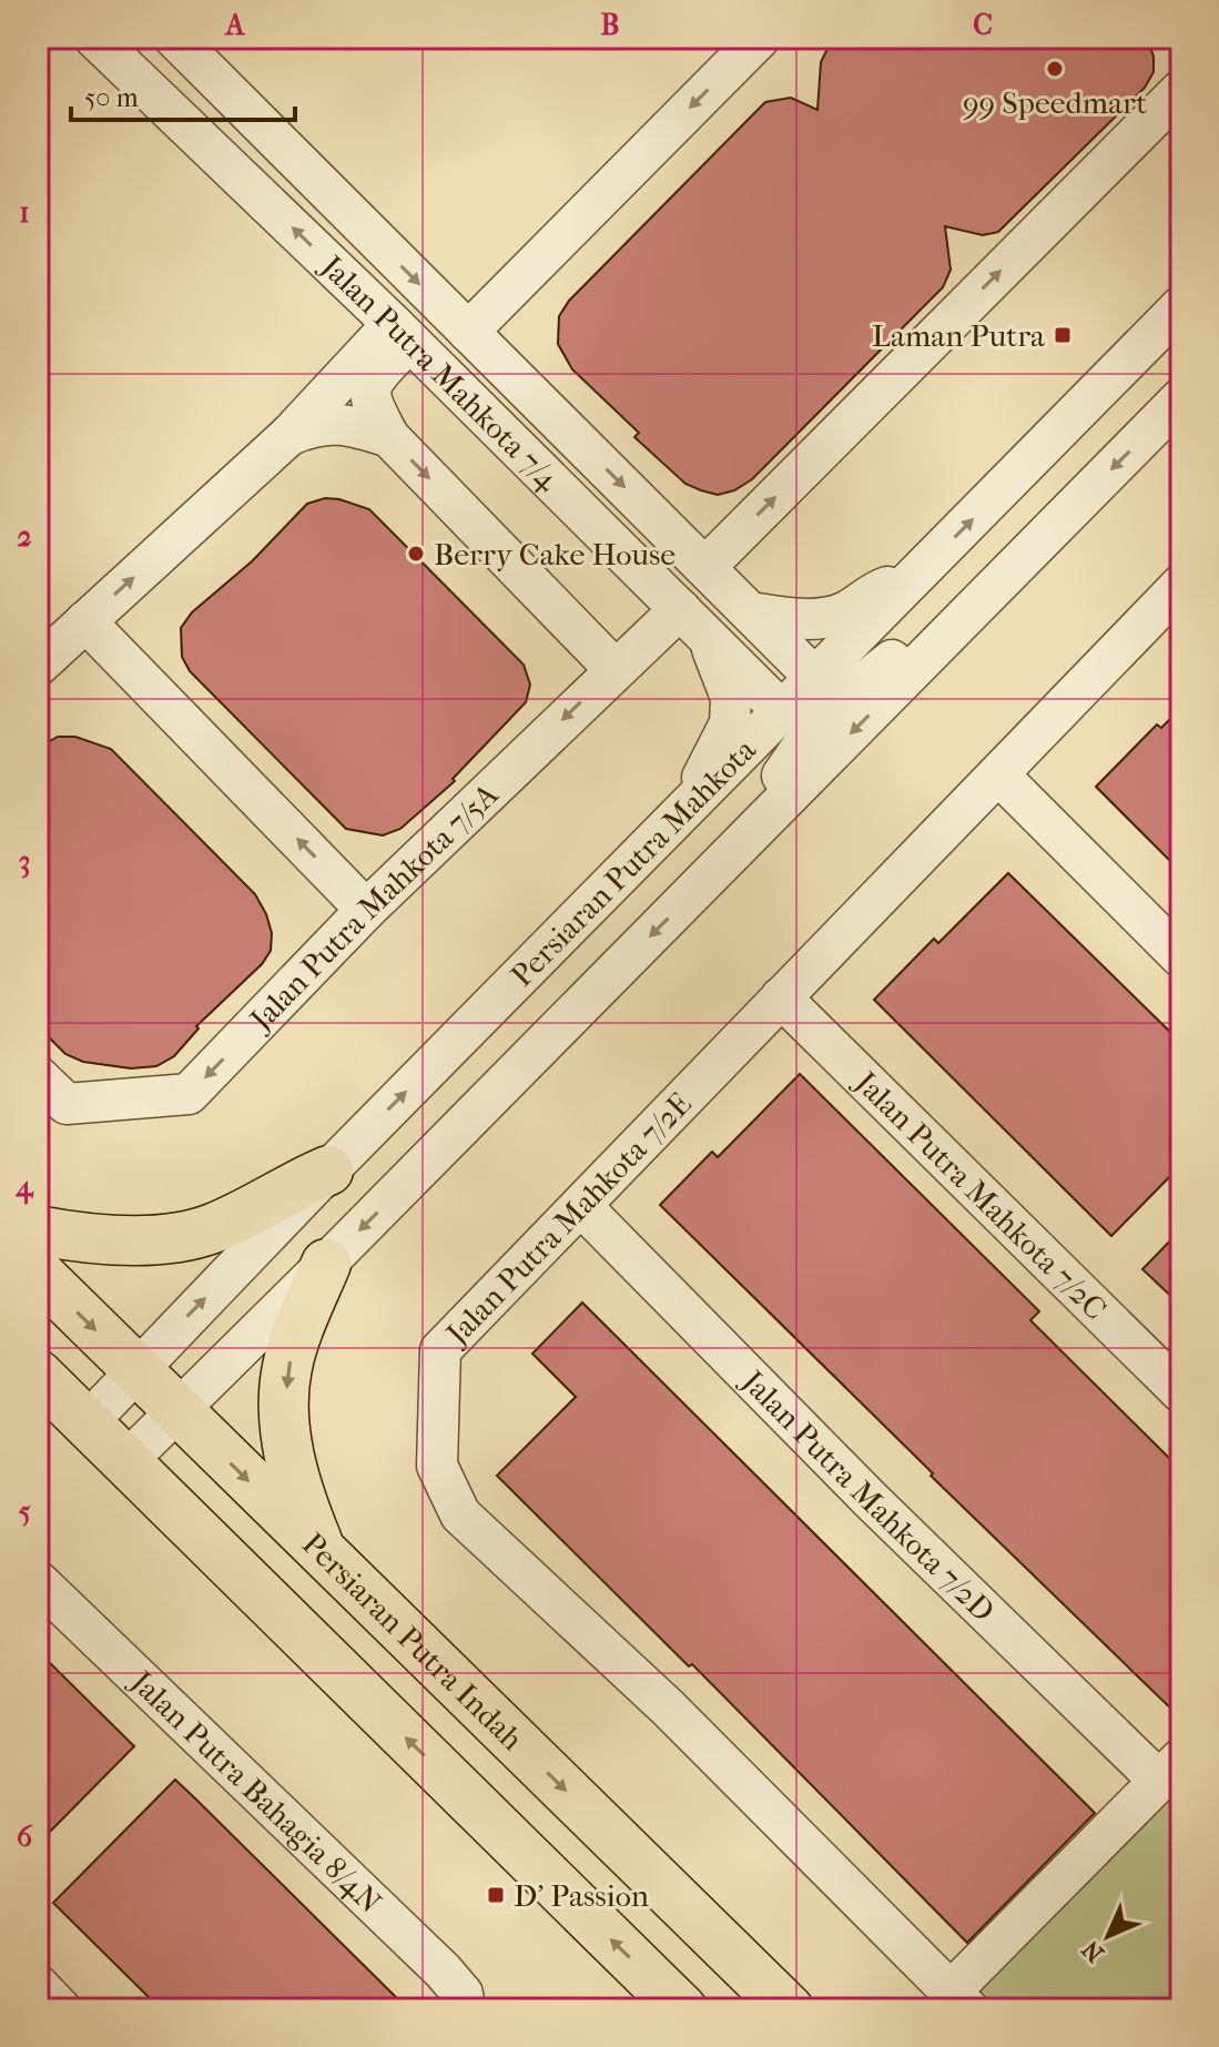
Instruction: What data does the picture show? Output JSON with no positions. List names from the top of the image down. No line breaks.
{"streets":{"main road":["Persiaran Putra Indah"],"street":["Jalan Putra Mahkota 7/4","Persiaran Putra Mahkota","Jalan Putra Mahkota 7/5A","Jalan Putra Mahkota 7/2C","Jalan Putra Mahkota 7/2E","Jalan Putra Mahkota 7/2D","Jalan Putra Bahagia 8/4N"]},"crossings":[["Jalan Putra Mahkota 7/4","Persiaran Putra Mahkota"],["Jalan Putra Mahkota 7/4","Jalan Putra Mahkota 7/5A"],["Persiaran Putra Mahkota","Persiaran Putra Indah"],["Jalan Putra Mahkota 7/2C","Jalan Putra Mahkota 7/2E"],["Jalan Putra Mahkota 7/2E","Jalan Putra Mahkota 7/2D"]],"one_way":["Jalan Putra Mahkota 7/5A"],"places":{"other":["99 Speedmart","Berry Cake House"],"transit":["Laman Putra","D' Passion"]},"scale_bar":"50 m","north":"bottom left","grid":{"columns":["A","B","C"],"rows":["1","2","3","4","5","6"]}}
